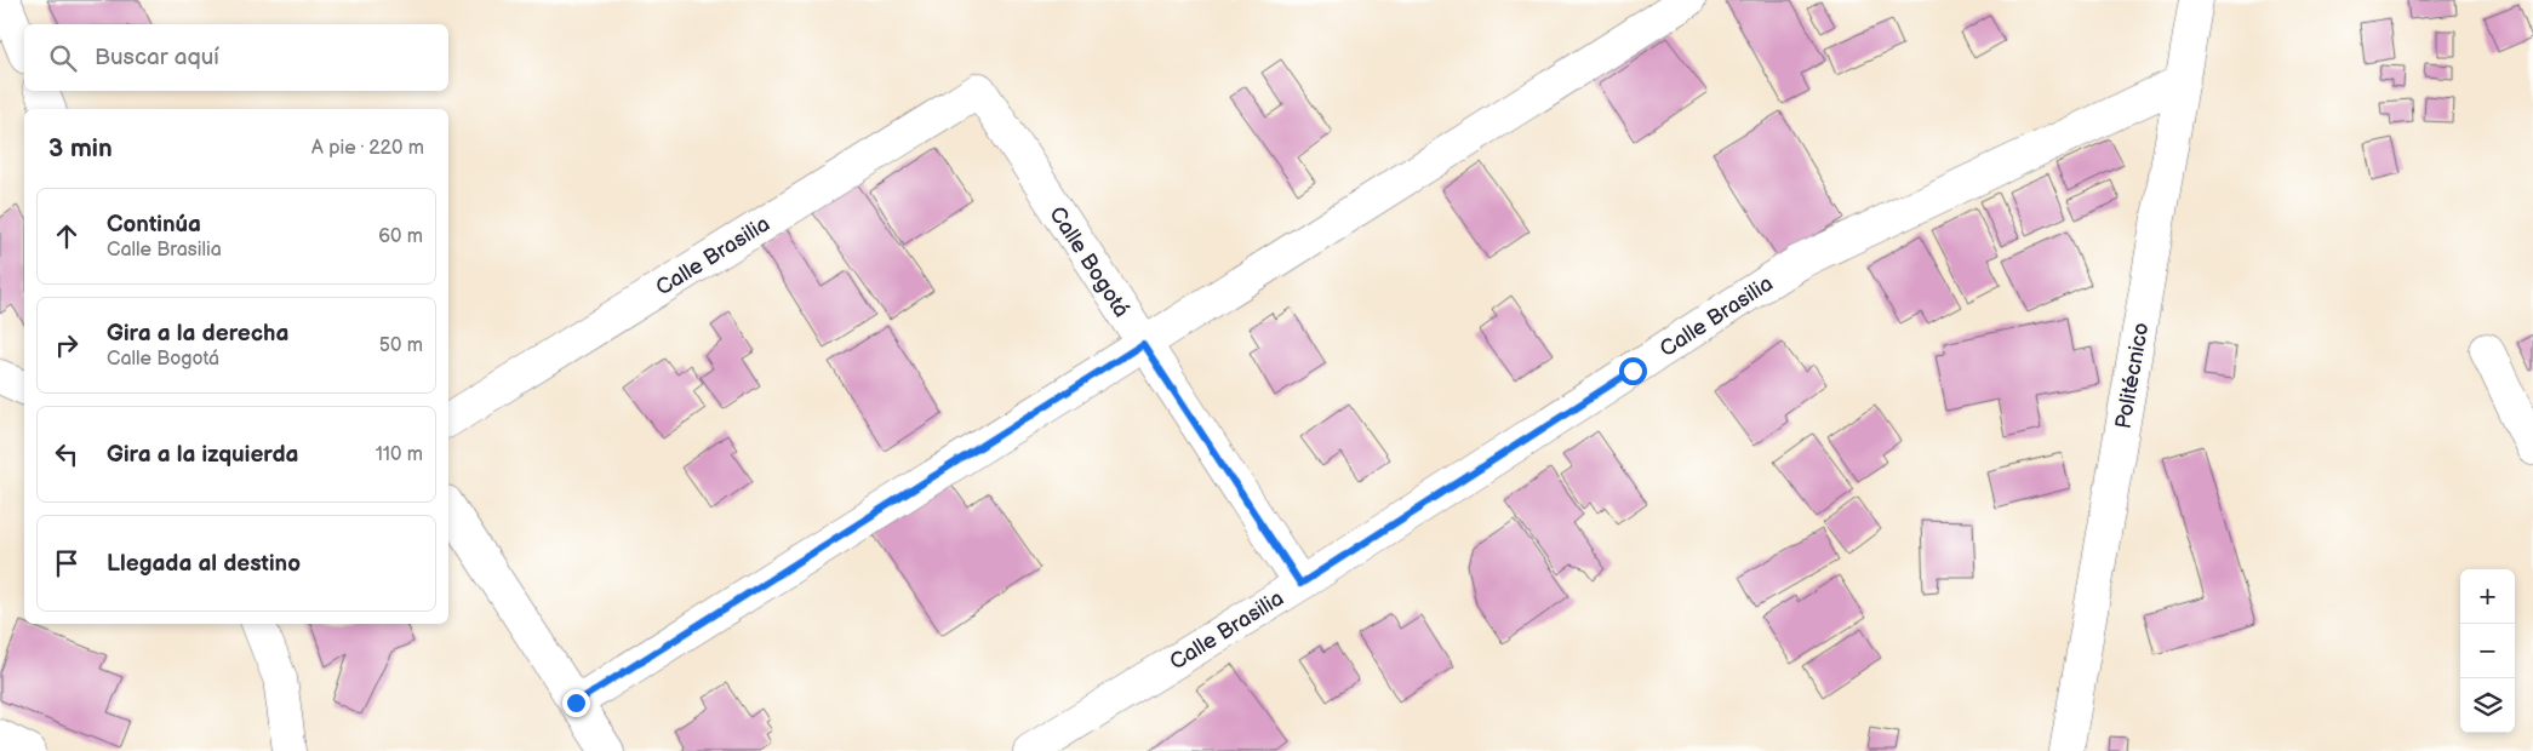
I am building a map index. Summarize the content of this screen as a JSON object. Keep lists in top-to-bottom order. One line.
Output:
{"streets":{"street":["Calle Brasilia","Calle Bogotá","Politécnico"]},"crossings":[["Calle Brasilia","Calle Bogotá"],["Calle Brasilia","Politécnico"]],"page":{"search":"Buscar aquí","heading":["3 min","A pie · 220 m"],"list":[["Continúa","Calle Brasilia","60 m"],["Gira a la derecha","Calle Bogotá","50 m"],["Gira a la izquierda","110 m"],"Llegada al destino"],"map_buttons":["+","−"]}}
